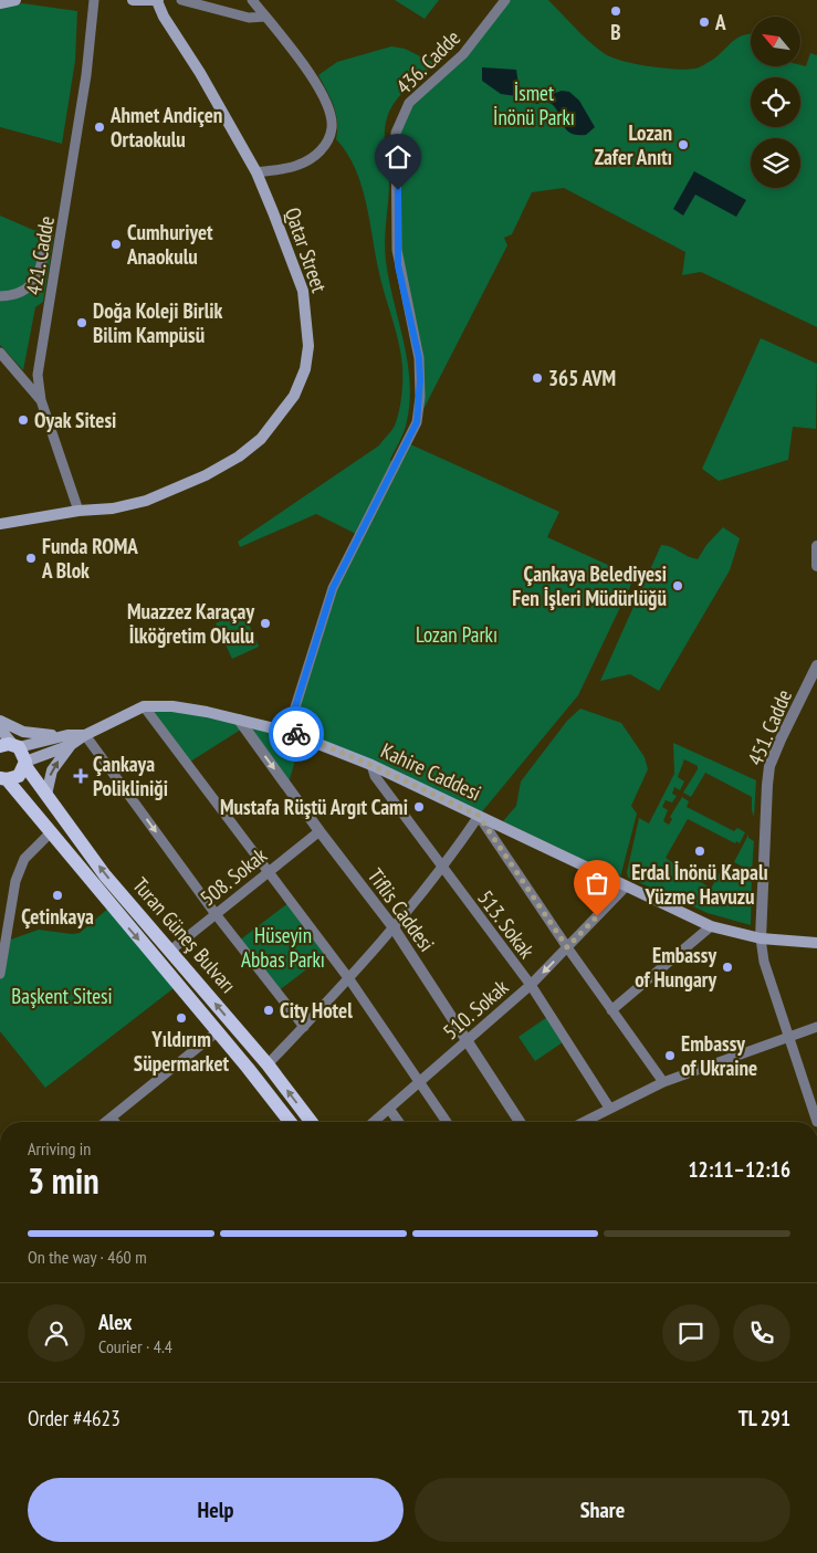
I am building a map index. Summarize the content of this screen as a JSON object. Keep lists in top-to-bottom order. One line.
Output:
{"streets":{"main road":["Qatar Street","Kahire Caddesi","Turan Güneş Bulvarı"],"street":["436. Cadde","421. Cadde","451. Cadde","508. Sokak","Tiflis Caddesi","513. Sokak","510. Sokak"]},"crossings":[["436. Cadde","Kahire Caddesi"],["Qatar Street","421. Cadde"],["451. Cadde","Kahire Caddesi"],["Kahire Caddesi","Tiflis Caddesi"],["Kahire Caddesi","513. Sokak"],["Kahire Caddesi","510. Sokak"],["508. Sokak","Tiflis Caddesi"],["508. Sokak","Turan Güneş Bulvarı"],["Tiflis Caddesi","510. Sokak"],["513. Sokak","510. Sokak"]],"parks":["İsmet İnönü Parkı","Lozan Parkı","Hüseyin Abbas Parkı","Başkent Sitesi"],"places":{"other":["B","A","Ahmet Andiçen Ortaokulu","Lozan Zafer Anıtı","Cumhuriyet Anaokulu","Doğa Koleji Birlik Bilim Kampüsü","365 AVM","Oyak Sitesi","Funda ROMA A Blok","Çankaya Belediyesi Fen İşleri Müdürlüğü","Muazzez Karaçay İlköğretim Okulu","Mustafa Rüştü Argıt Cami","Erdal İnönü Kapalı Yüzme Havuzu","Çetinkaya","Embassy of Hungary","City Hotel","Yıldırım Süpermarket","Embassy of Ukraine"],"health":["Çankaya Polikliniği"]},"north":"top left","page":{"heading":["3 min","Arriving in","12:11–12:16"],"panel":["Alex","Courier · 4.4","Order #4623","TL 291"],"bar":"On the way · 460 m","buttons":["Help","Share"]}}
